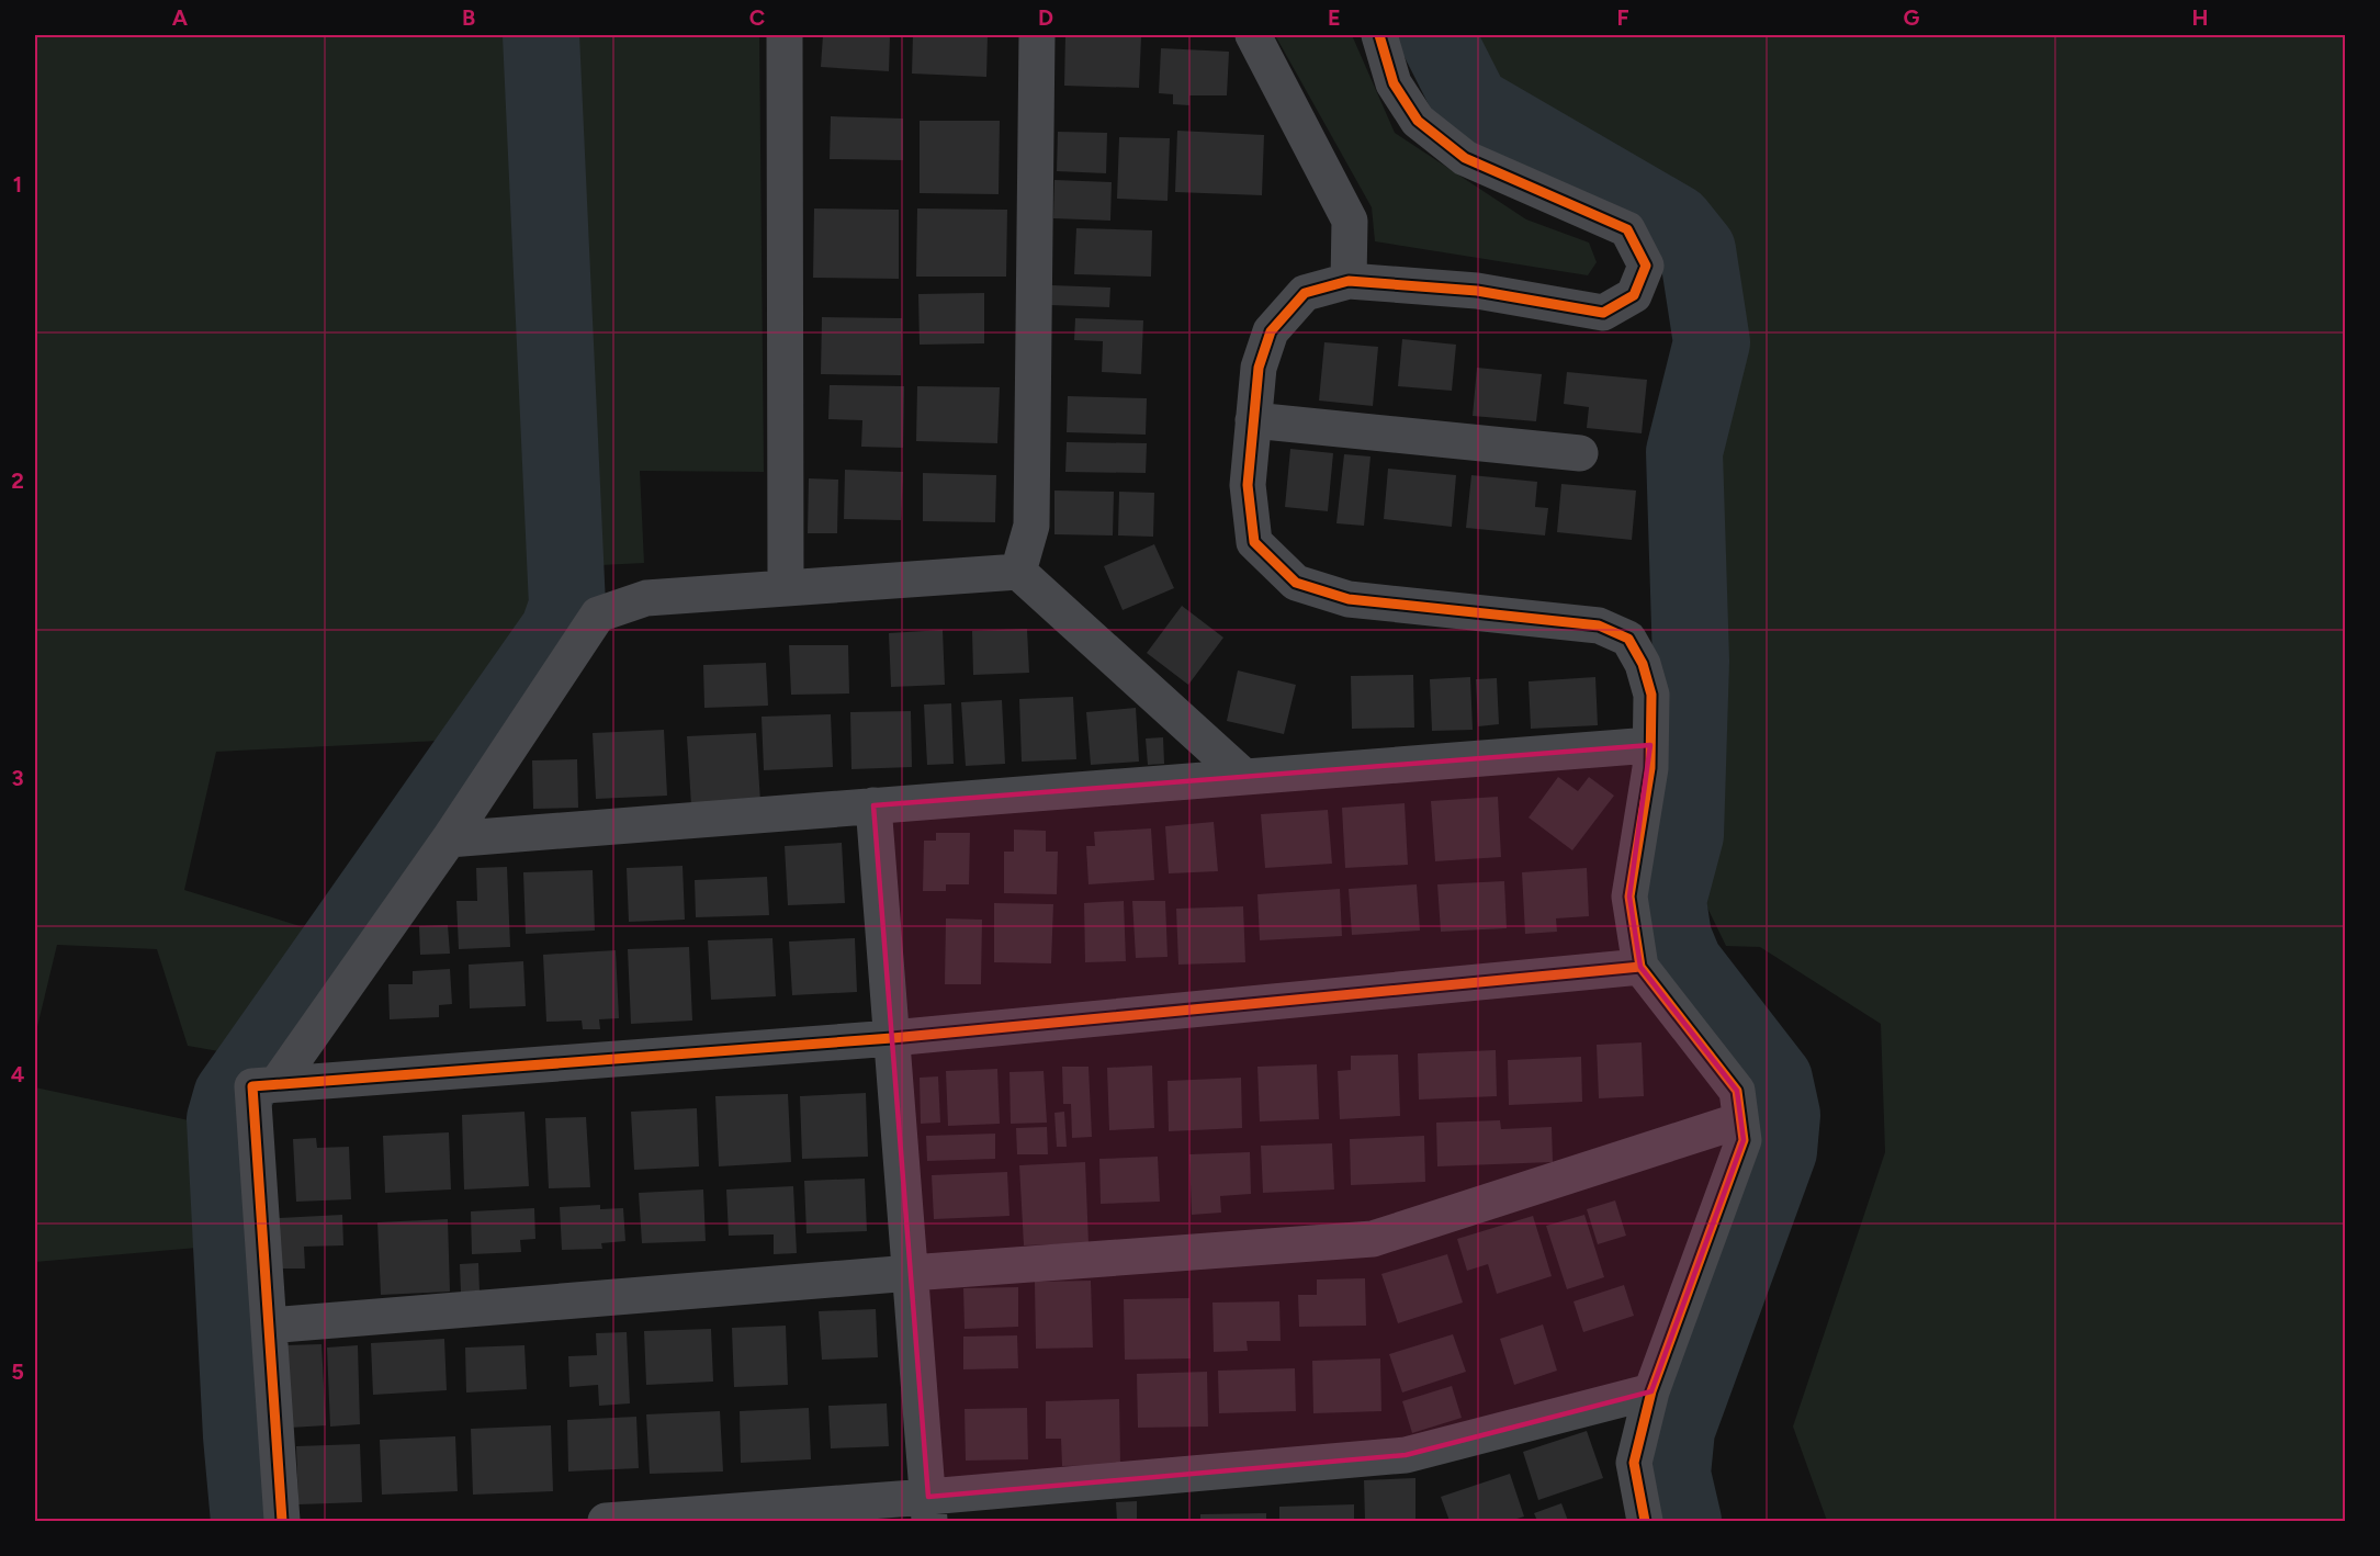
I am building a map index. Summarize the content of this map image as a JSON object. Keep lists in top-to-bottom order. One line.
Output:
{"grid":{"columns":["A","B","C","D","E","F","G","H"],"rows":["1","2","3","4","5"]}}
